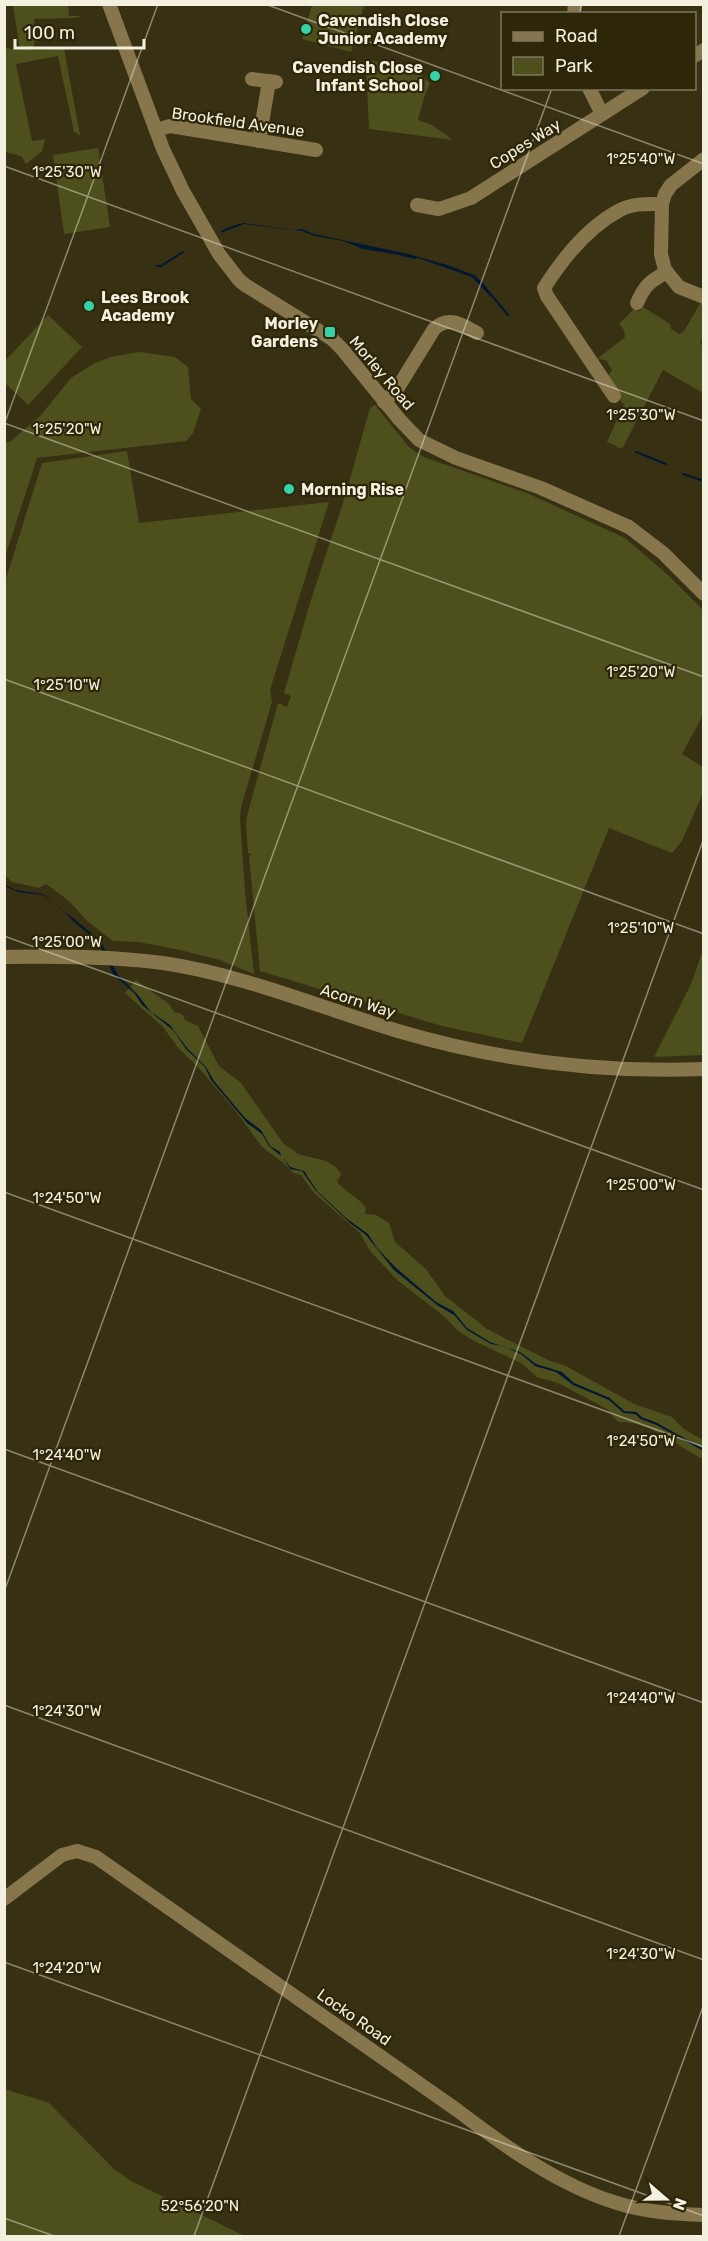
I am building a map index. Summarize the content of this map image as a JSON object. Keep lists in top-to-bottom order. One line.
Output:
{"streets":{"street":["Brookfield Avenue","Copes Way","Morley Road","Acorn Way","Locko Road"]},"crossings":[["Brookfield Avenue","Morley Road"]],"places":{"other":["Cavendish Close Junior Academy","Cavendish Close Infant School","Lees Brook Academy","Morning Rise"],"transit":["Morley Gardens"]},"legend":["Road","Park"],"scale_bar":"100 m","north":"right","coordinates":["1°25'40\"W","1°25'30\"W","1°25'20\"W","1°25'10\"W","1°25'00\"W","1°24'50\"W","1°24'40\"W","1°24'30\"W","1°24'20\"W","52°56'20\"N"]}
